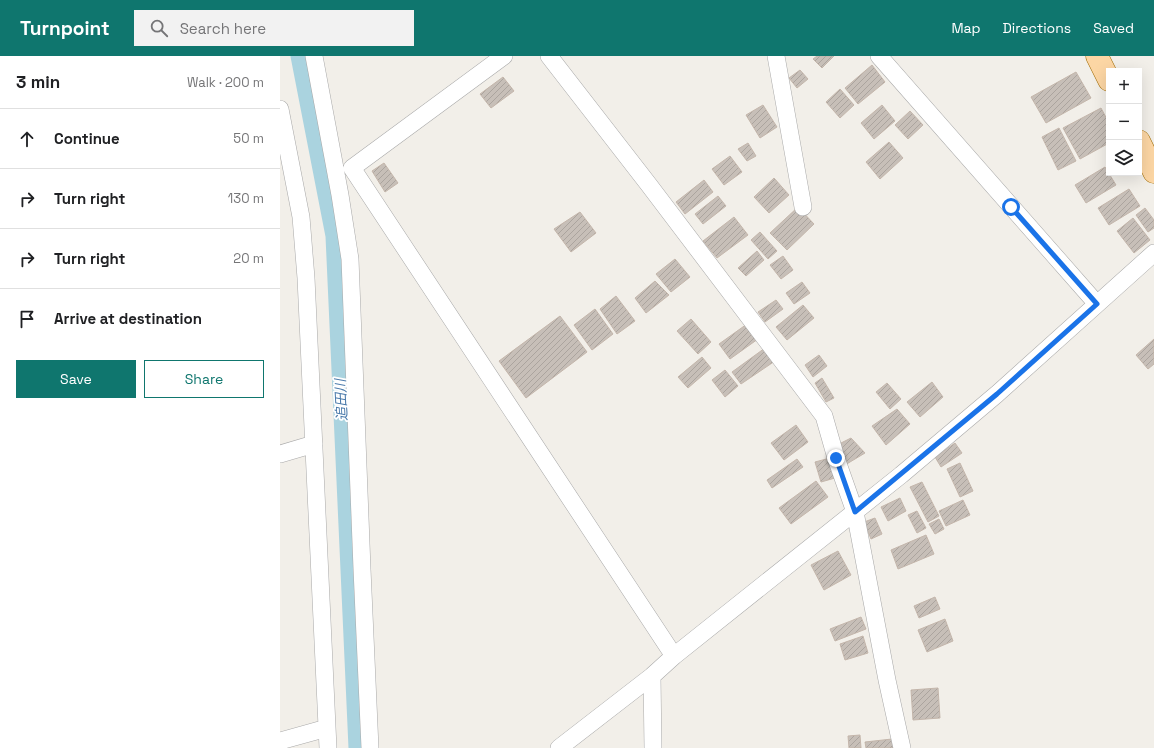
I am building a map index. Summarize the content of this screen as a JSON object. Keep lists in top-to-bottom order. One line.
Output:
{"water":["追田川"],"page":{"header":"Turnpoint","search":"Search here","nav":["Map","Directions","Saved"],"heading":["3 min","Walk · 200 m"],"map_buttons":["+","−"],"list":[["Continue","50 m"],["Turn right","130 m"],["Turn right","20 m"],"Arrive at destination"],"buttons":["Save","Share"]}}
